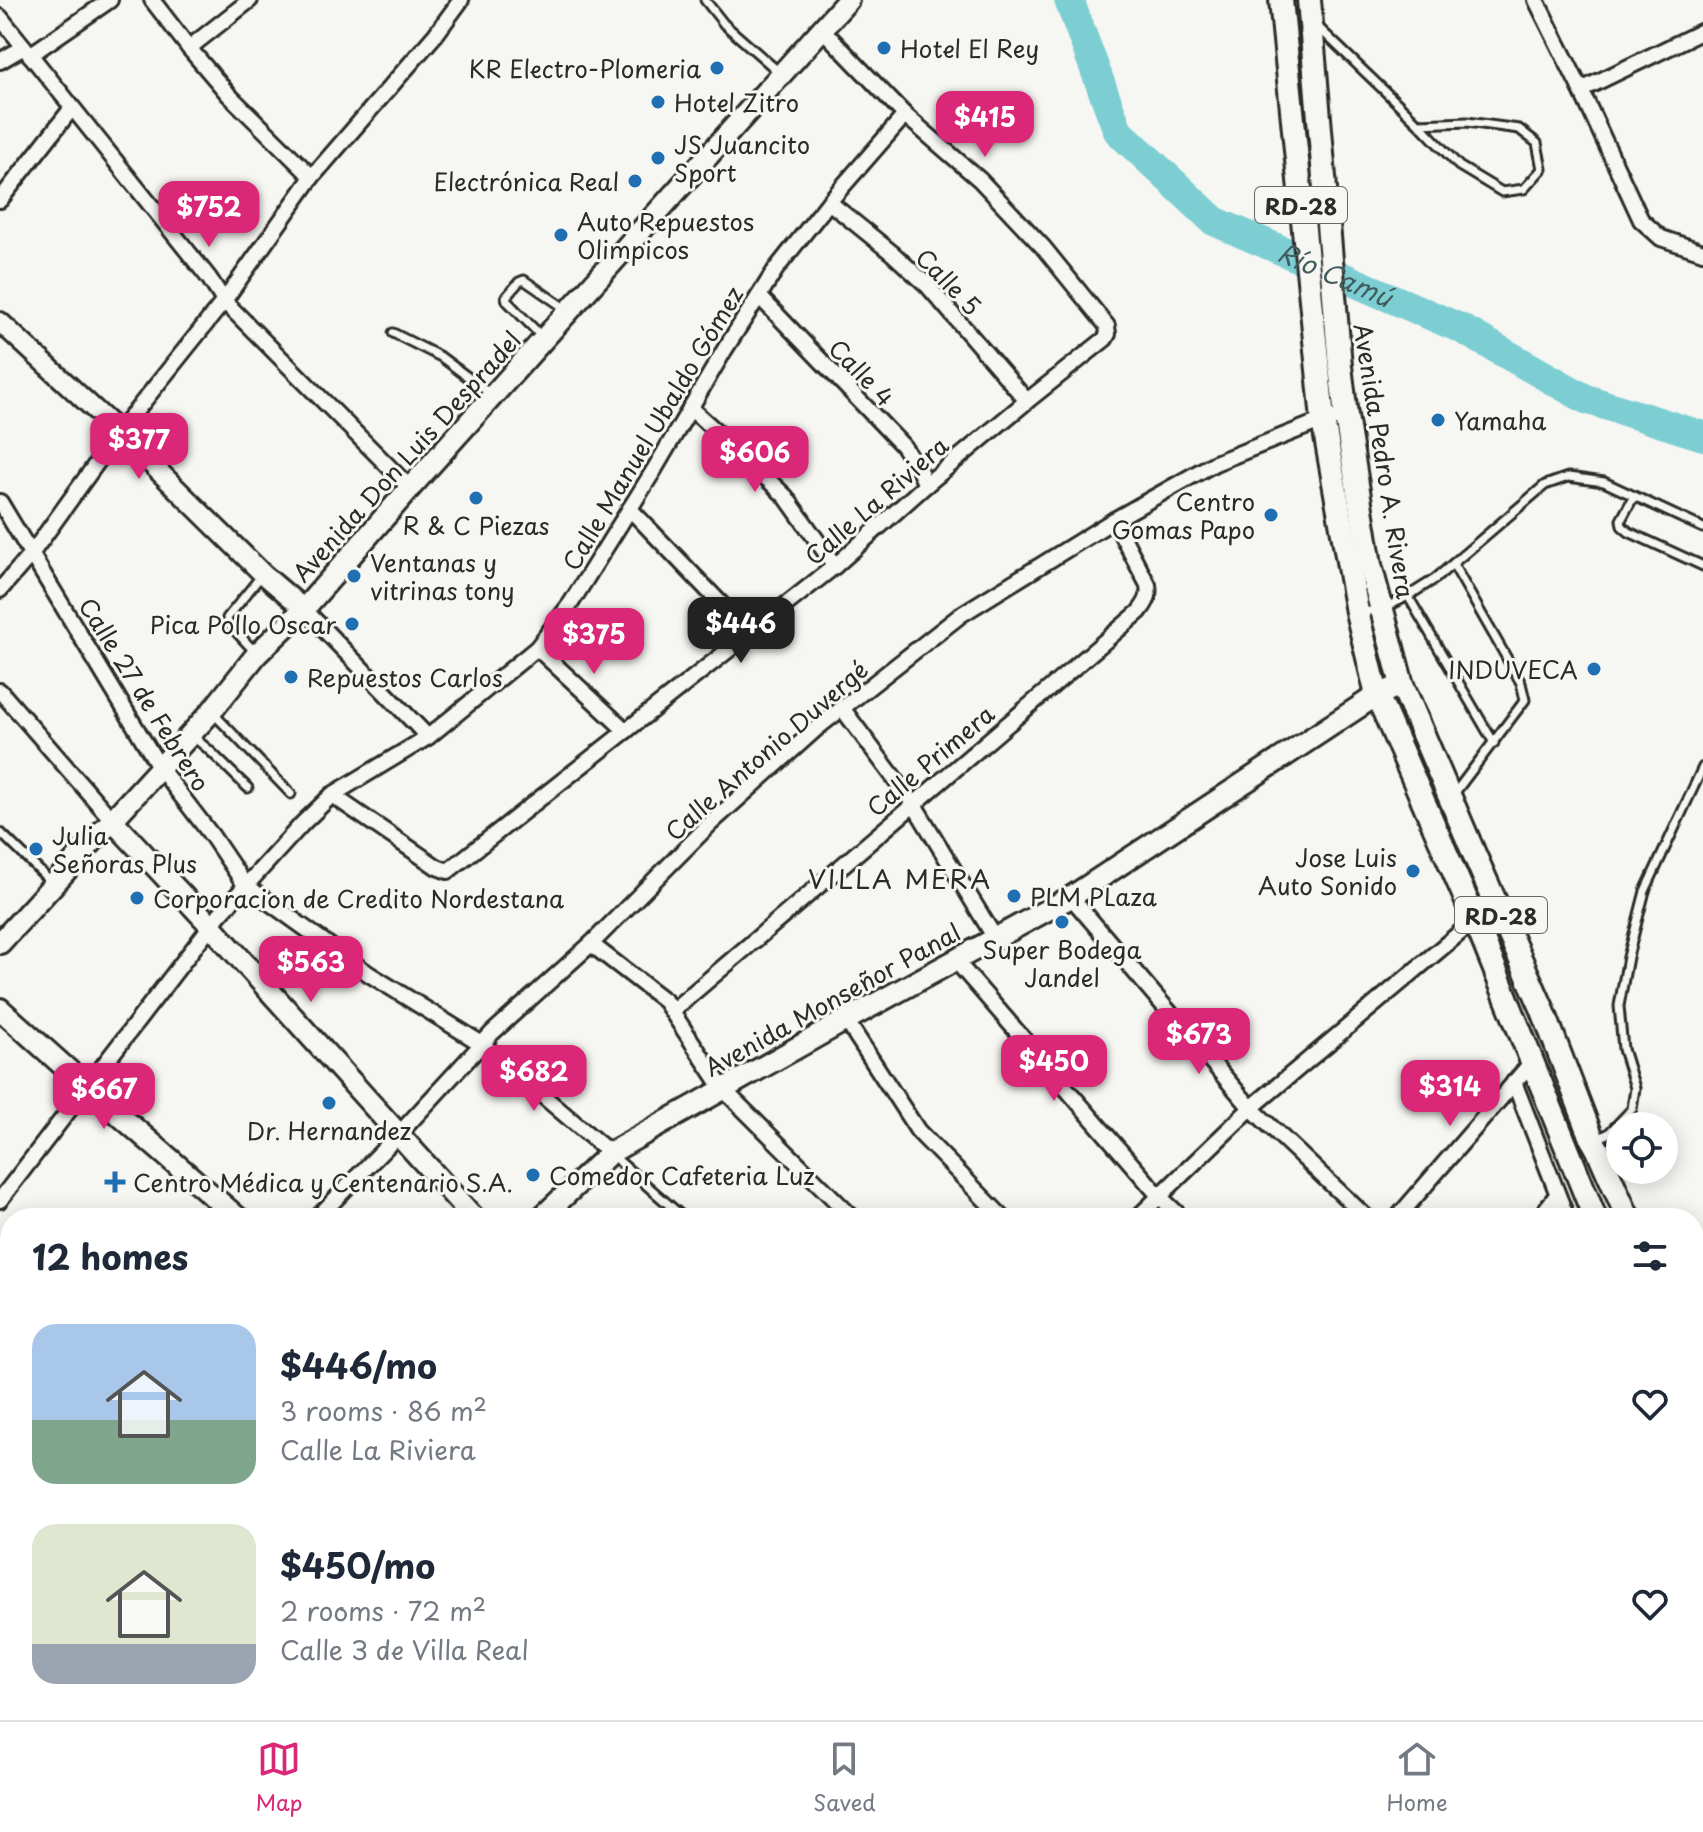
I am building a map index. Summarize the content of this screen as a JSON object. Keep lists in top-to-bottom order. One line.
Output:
{"streets":{"main road":["RD-28","Avenida Don Luis Despradel","Avenida Pedro A. Rivera","Avenida Monseñor Panal"],"street":["Calle 5","Calle 4","Calle Manuel Ubaldo Gómez","Calle La Riviera","Calle 27 de Febrero","Calle Antonio Duvergé","Calle Primera"]},"crossings":[["Calle 5","Calle Manuel Ubaldo Gómez"],["Calle 5","Calle La Riviera"],["Calle 4","Calle Manuel Ubaldo Gómez"],["Calle 4","Calle La Riviera"],["Calle Manuel Ubaldo Gómez","Calle La Riviera"],["Calle Manuel Ubaldo Gómez","Calle 27 de Febrero"],["Avenida Don Luis Despradel","Calle La Riviera"],["Avenida Don Luis Despradel","Calle 27 de Febrero"],["Avenida Pedro A. Rivera","Calle Antonio Duvergé"],["Avenida Pedro A. Rivera","Avenida Monseñor Panal"],["Calle 27 de Febrero","Calle Antonio Duvergé"],["Calle 27 de Febrero","Avenida Monseñor Panal"],["Calle Antonio Duvergé","Calle Primera"]],"districts":["VILLA MERA"],"water":["Río Camú"],"places":{"other":["Hotel El Rey","KR Electro-Plomeria","Hotel Zitro","JS Juancito Sport","Electrónica Real","Auto Repuestos Olimpicos","Yamaha","R & C Piezas","Centro Gomas Papo","Ventanas y vitrinas tony","Pica Pollo Oscar","INDUVECA","Repuestos Carlos","Julia Señoras Plus","Jose Luis Auto Sonido","PLM PLaza","Corporacion de Credito Nordestana","Super Bodega Jandel","Dr. Hernandez","Comedor Cafeteria Luz"],"health":["Centro Médica y Centenario S.A."]},"page":{"price":["$415","$752","$377","$606","$446","$375","$563","$673","$450","$682","$314","$667"],"heading":"12 homes","list":[{"name":"$446/mo","note":"3 rooms · 86 m² · Calle La Riviera"},{"name":"$450/mo","note":"2 rooms · 72 m² · Calle 3 de Villa Real"}],"tabs":["Map","Saved","Home"]}}
